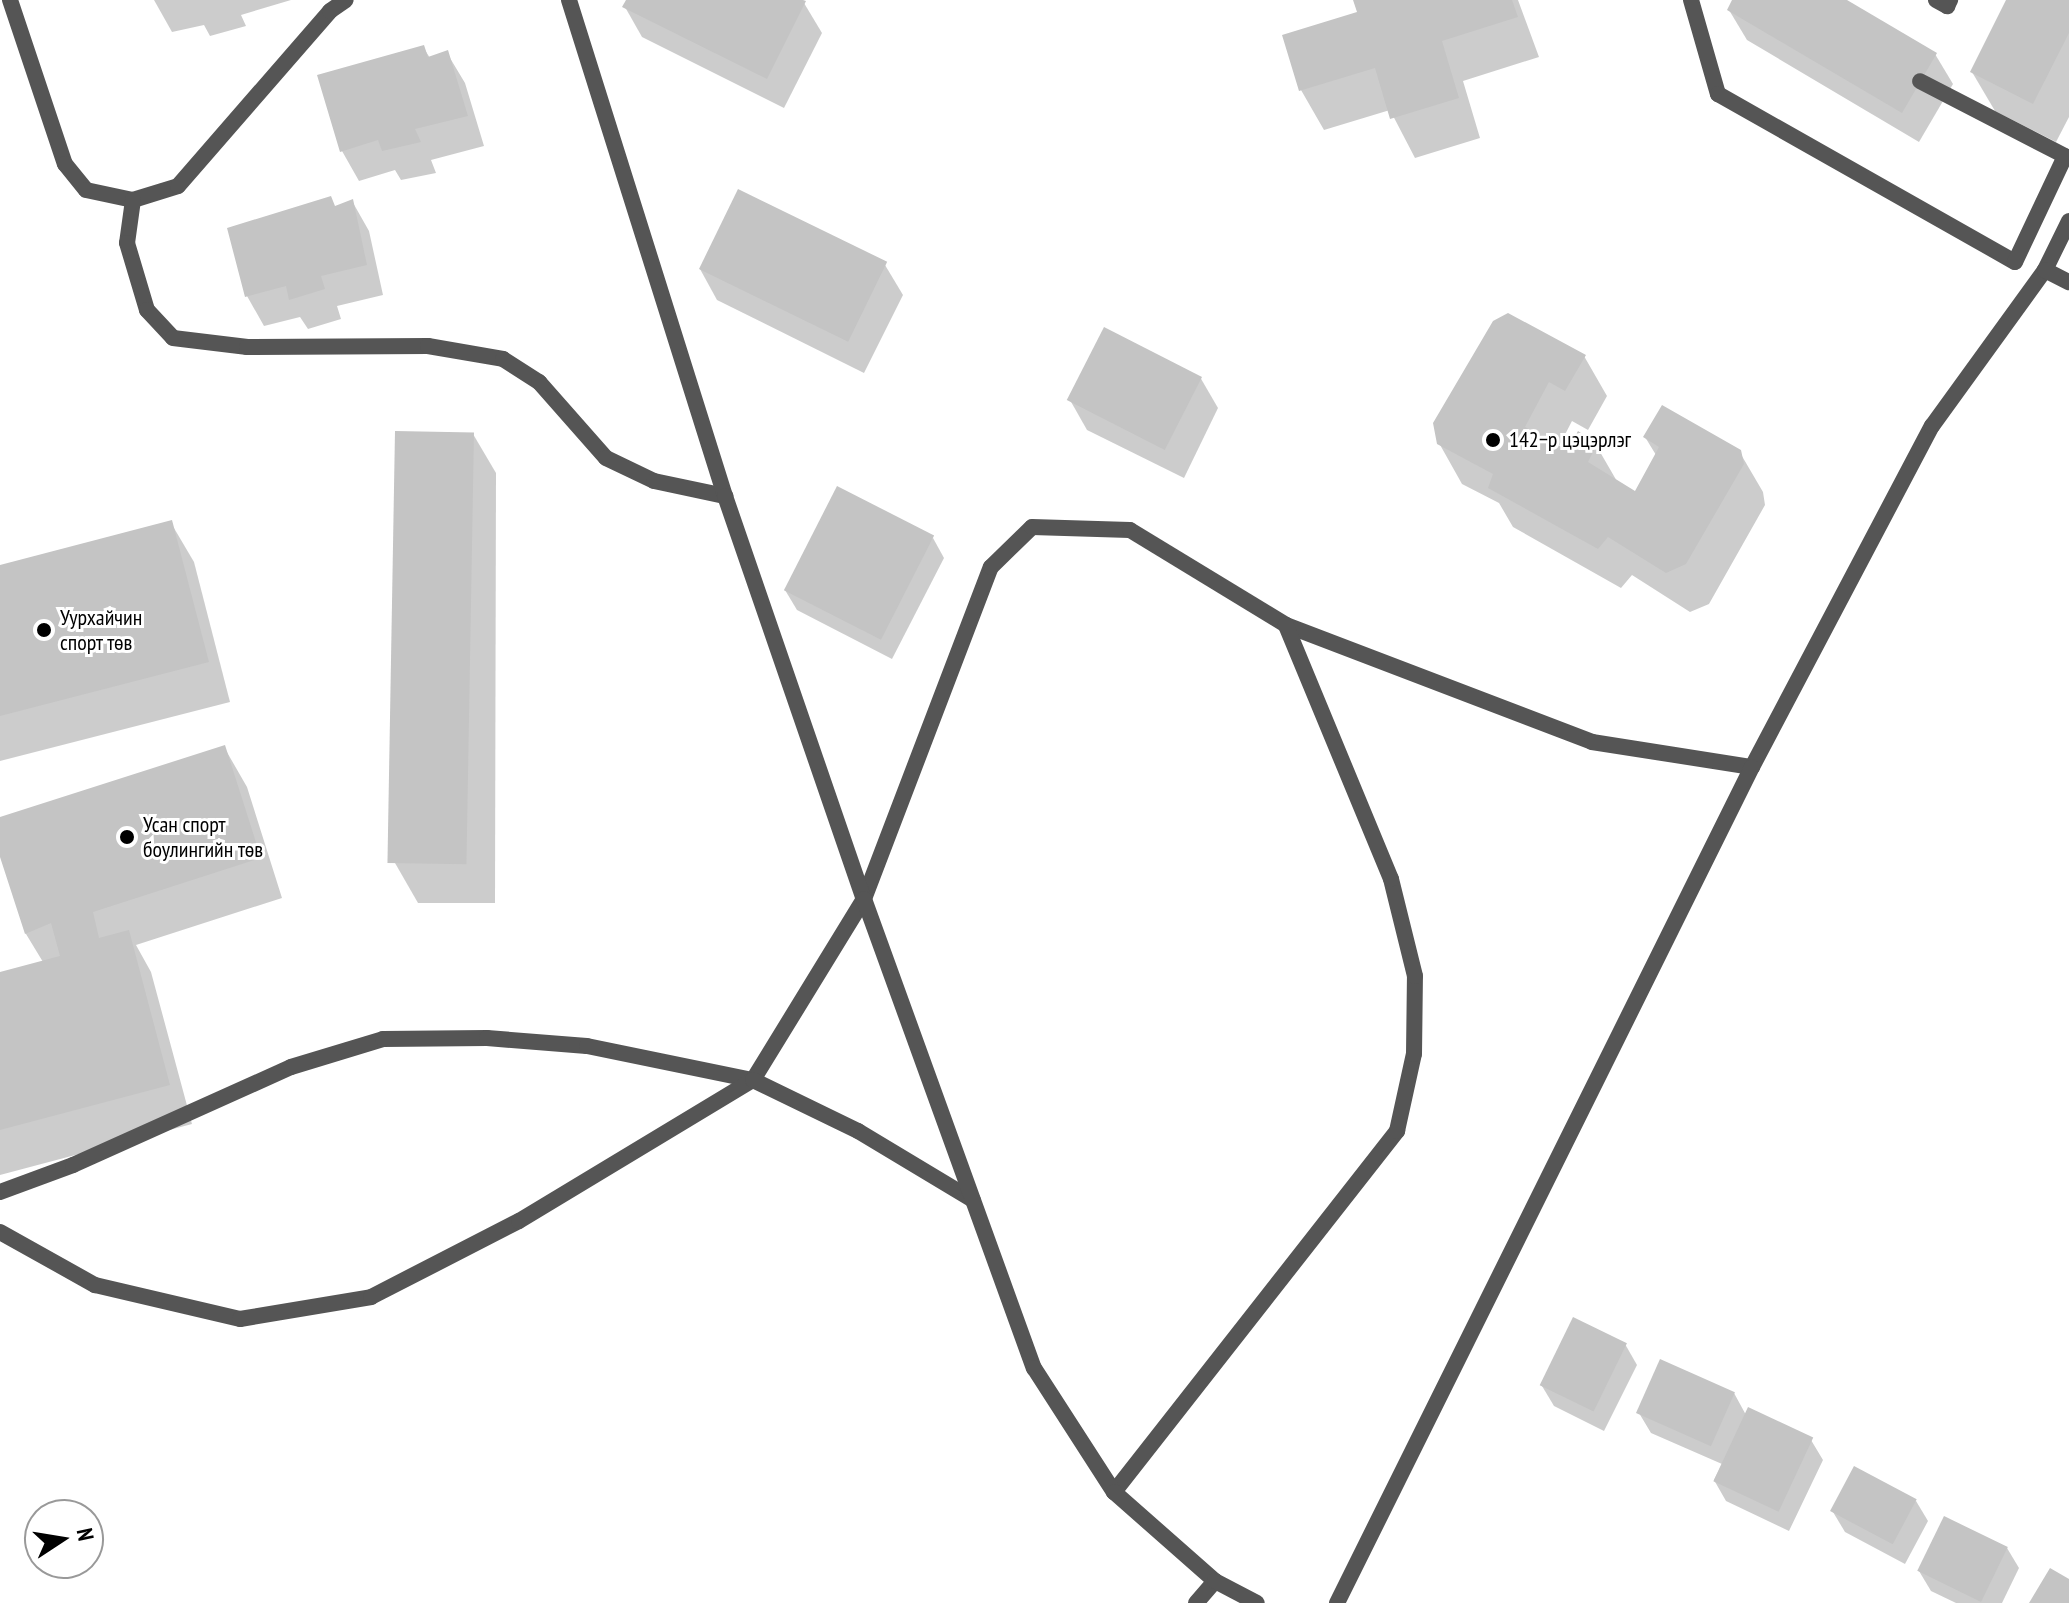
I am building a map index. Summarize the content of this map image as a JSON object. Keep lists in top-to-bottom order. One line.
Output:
{"places":["142−р цэцэрлэг","Уурхайчин спорт төв","Усан спорт боулингийн төв"],"north":"right"}
